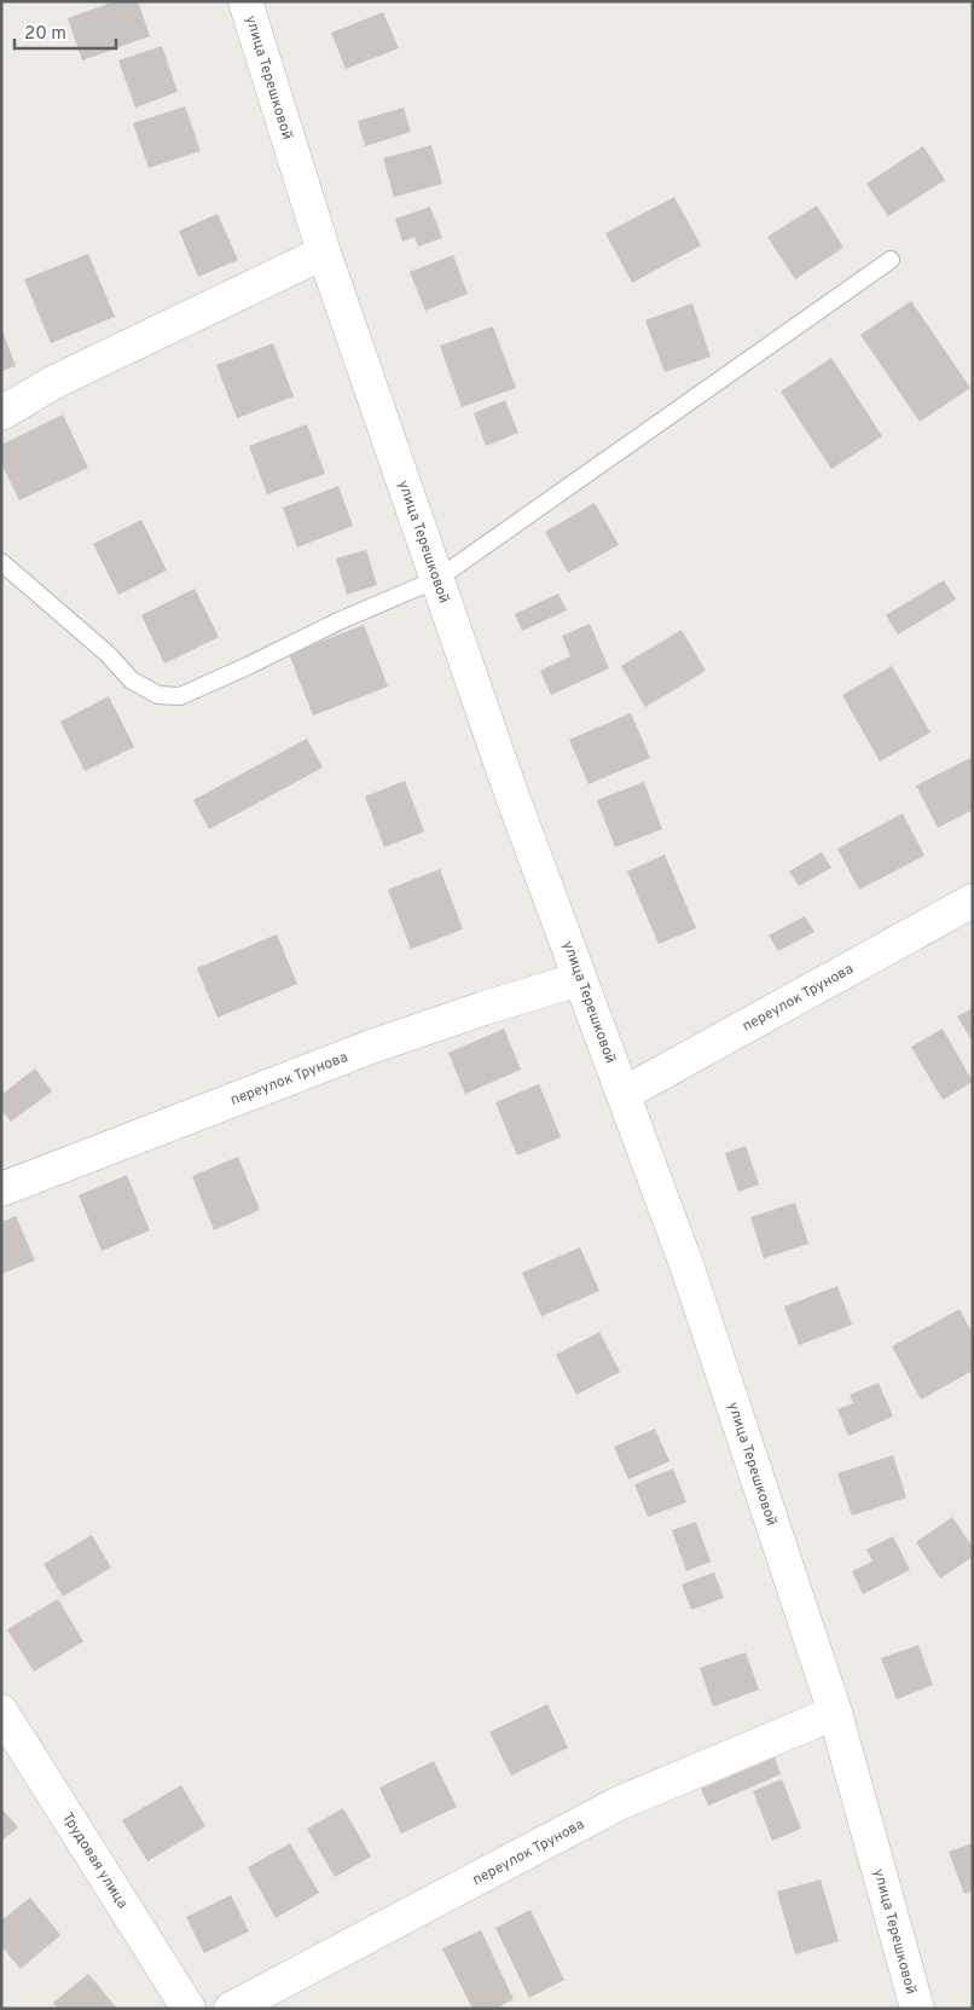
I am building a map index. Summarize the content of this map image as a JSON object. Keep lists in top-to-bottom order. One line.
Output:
{"streets":{"street":["улица Терешковой","переулок Трунова","Трудовая улица"]},"crossings":[["улица Терешковой","переулок Трунова"]],"scale_bar":"20 m"}
